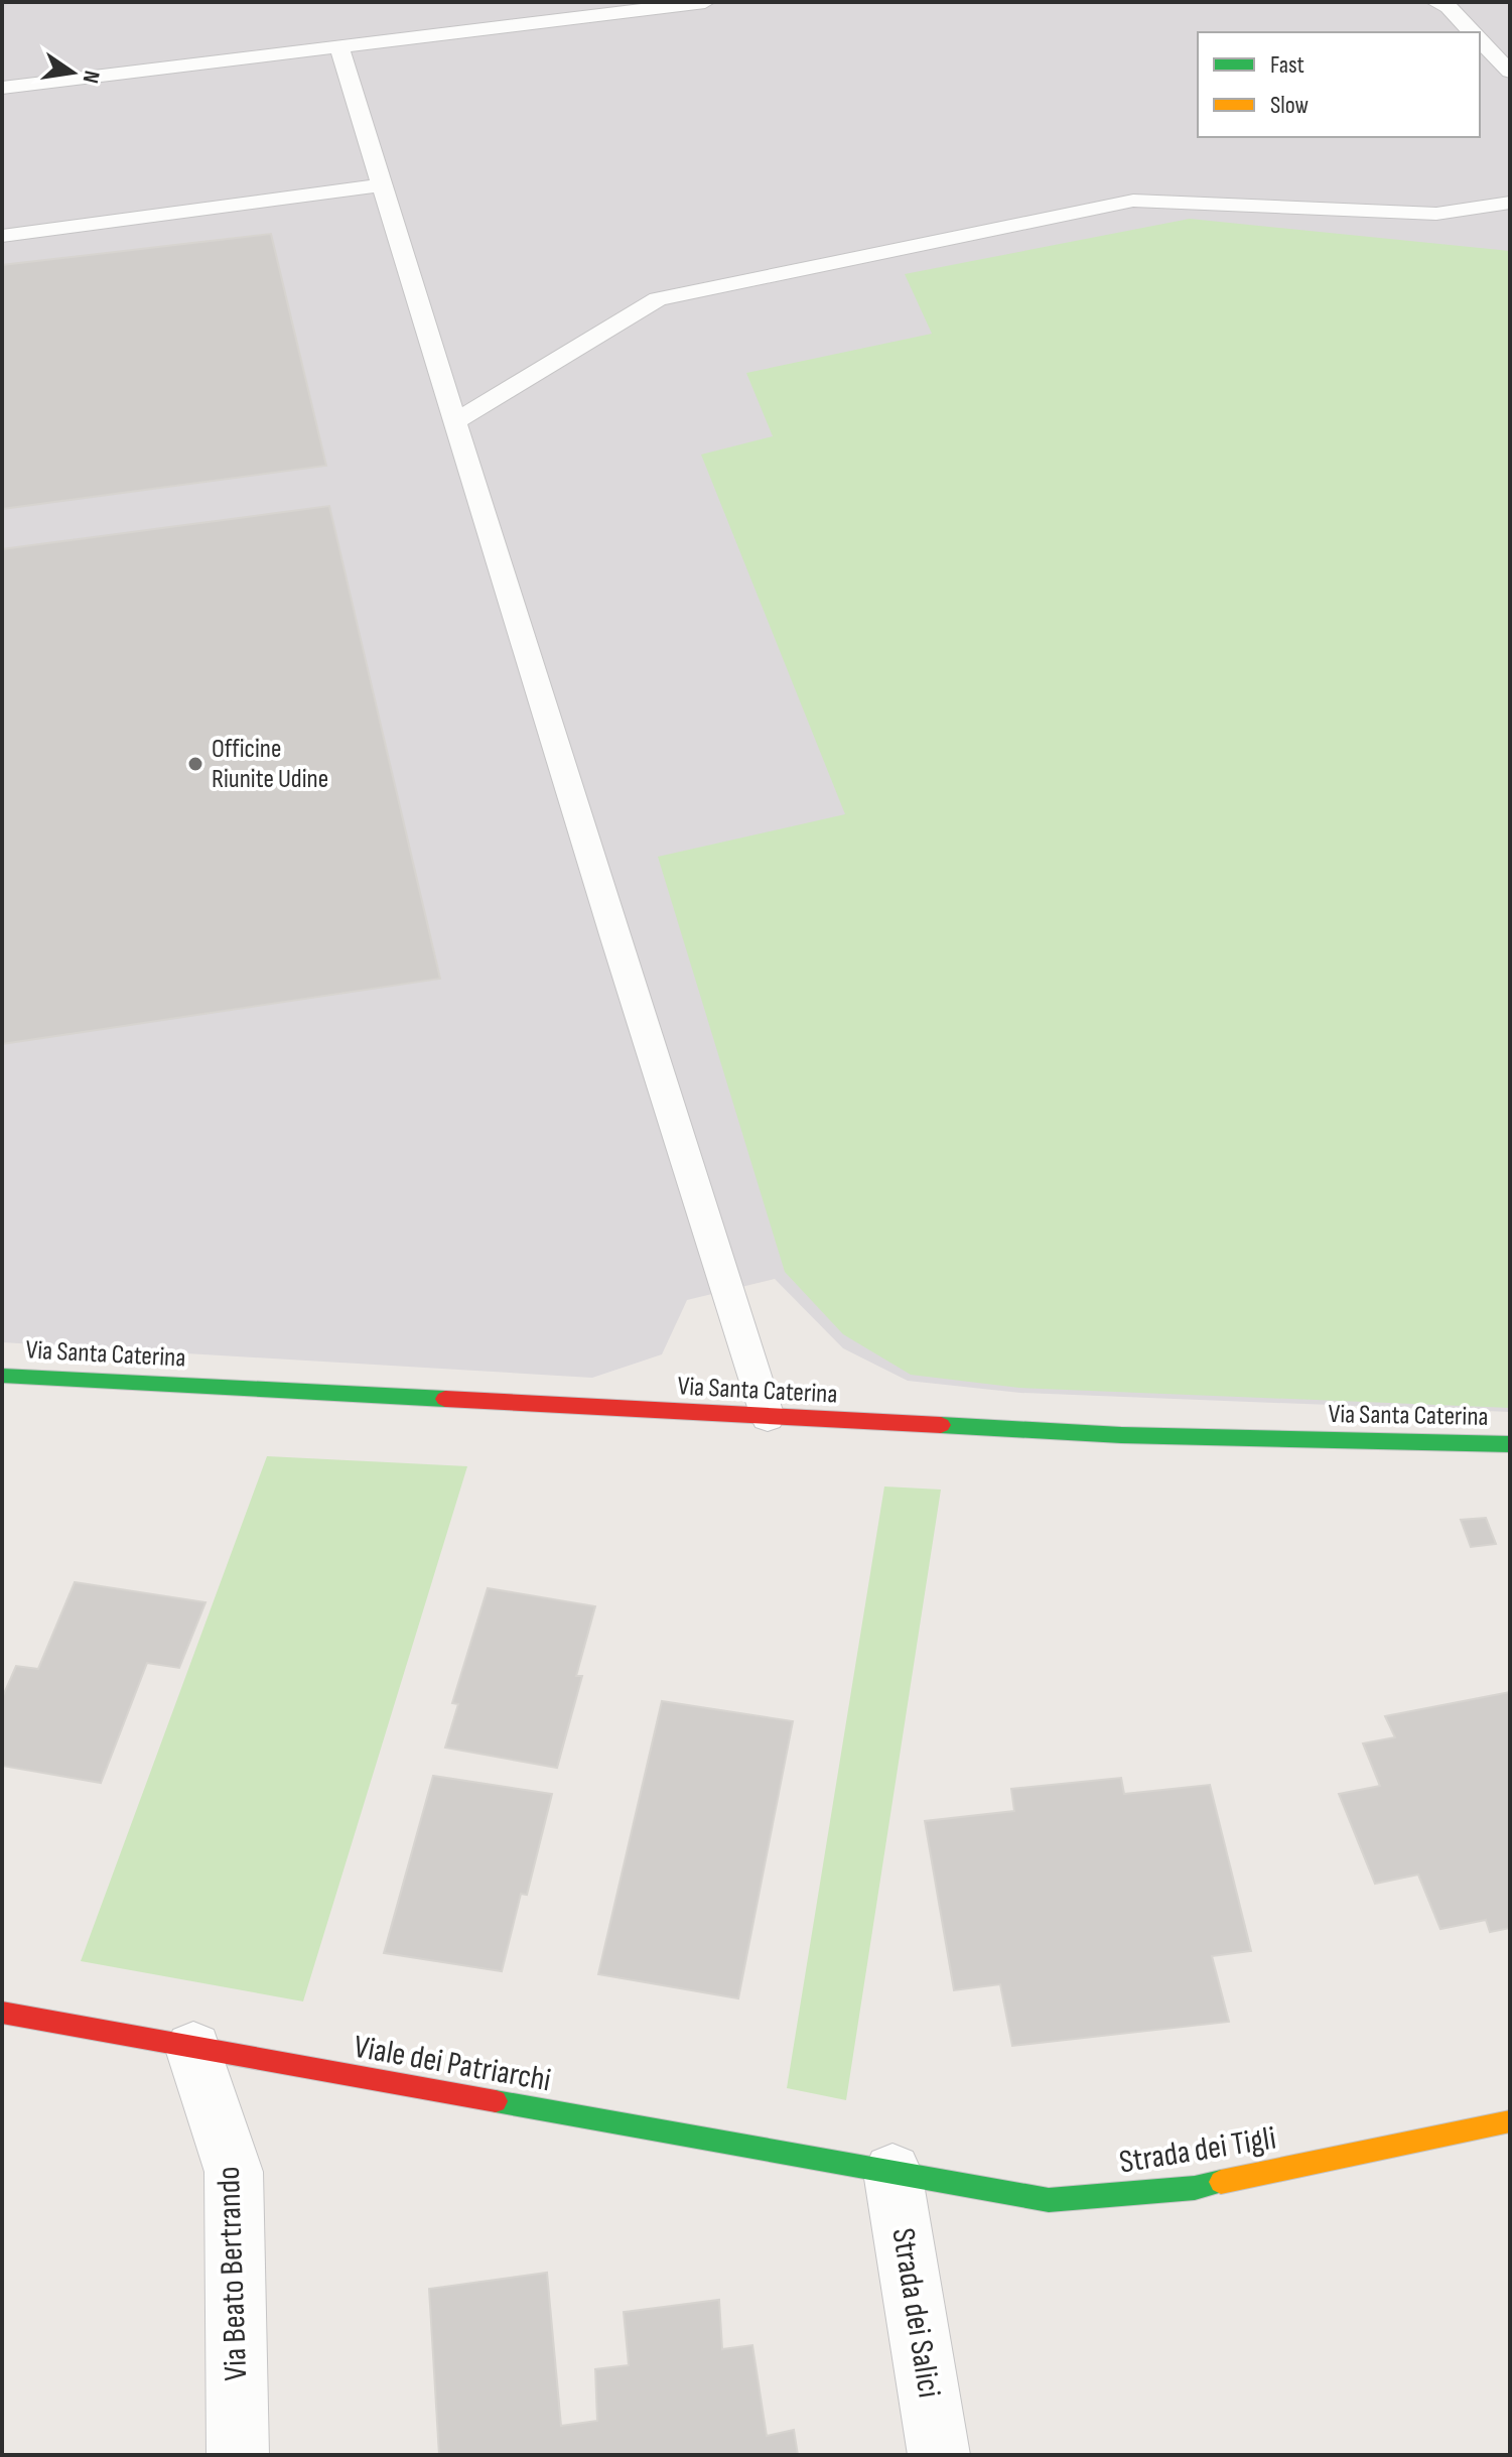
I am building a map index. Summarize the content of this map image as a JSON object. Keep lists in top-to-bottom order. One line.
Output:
{"streets":{"street":["Via Santa Caterina","Viale dei Patriarchi","Strada dei Tigli","Via Beato Bertrando","Strada dei Salici"]},"crossings":[["Viale dei Patriarchi","Strada dei Tigli"],["Viale dei Patriarchi","Via Beato Bertrando"],["Viale dei Patriarchi","Strada dei Salici"],["Strada dei Tigli","Strada dei Salici"]],"places":["Officine Riunite Udine"],"legend":["Fast","Slow"],"north":"right"}
